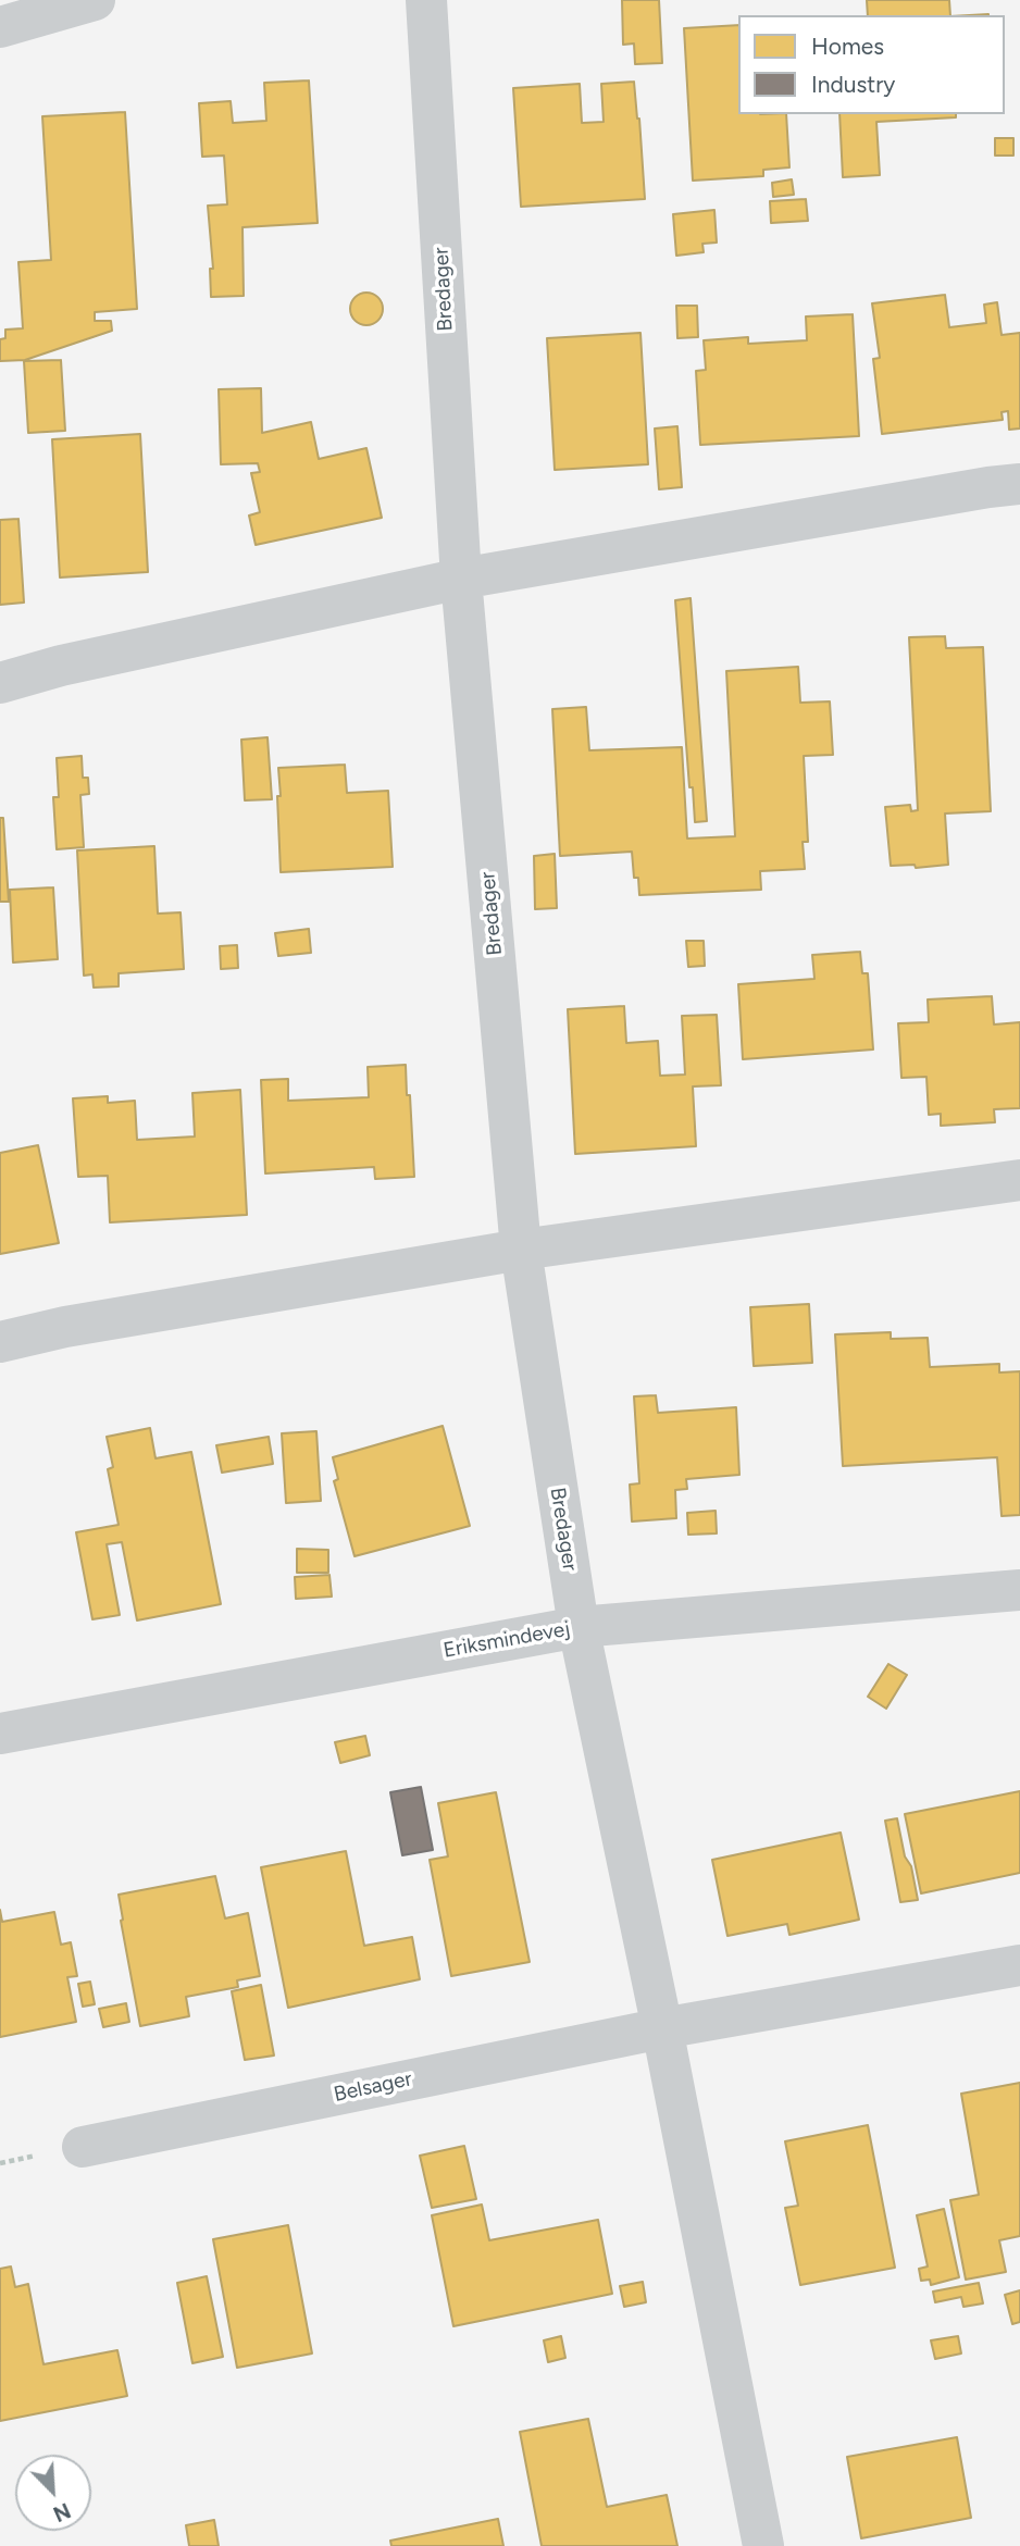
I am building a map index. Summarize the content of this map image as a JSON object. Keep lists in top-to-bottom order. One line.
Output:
{"streets":{"street":["Bredager","Eriksmindevej","Belsager"]},"crossings":[["Bredager","Eriksmindevej"]],"legend":["Homes","Industry"],"north":"bottom right"}
